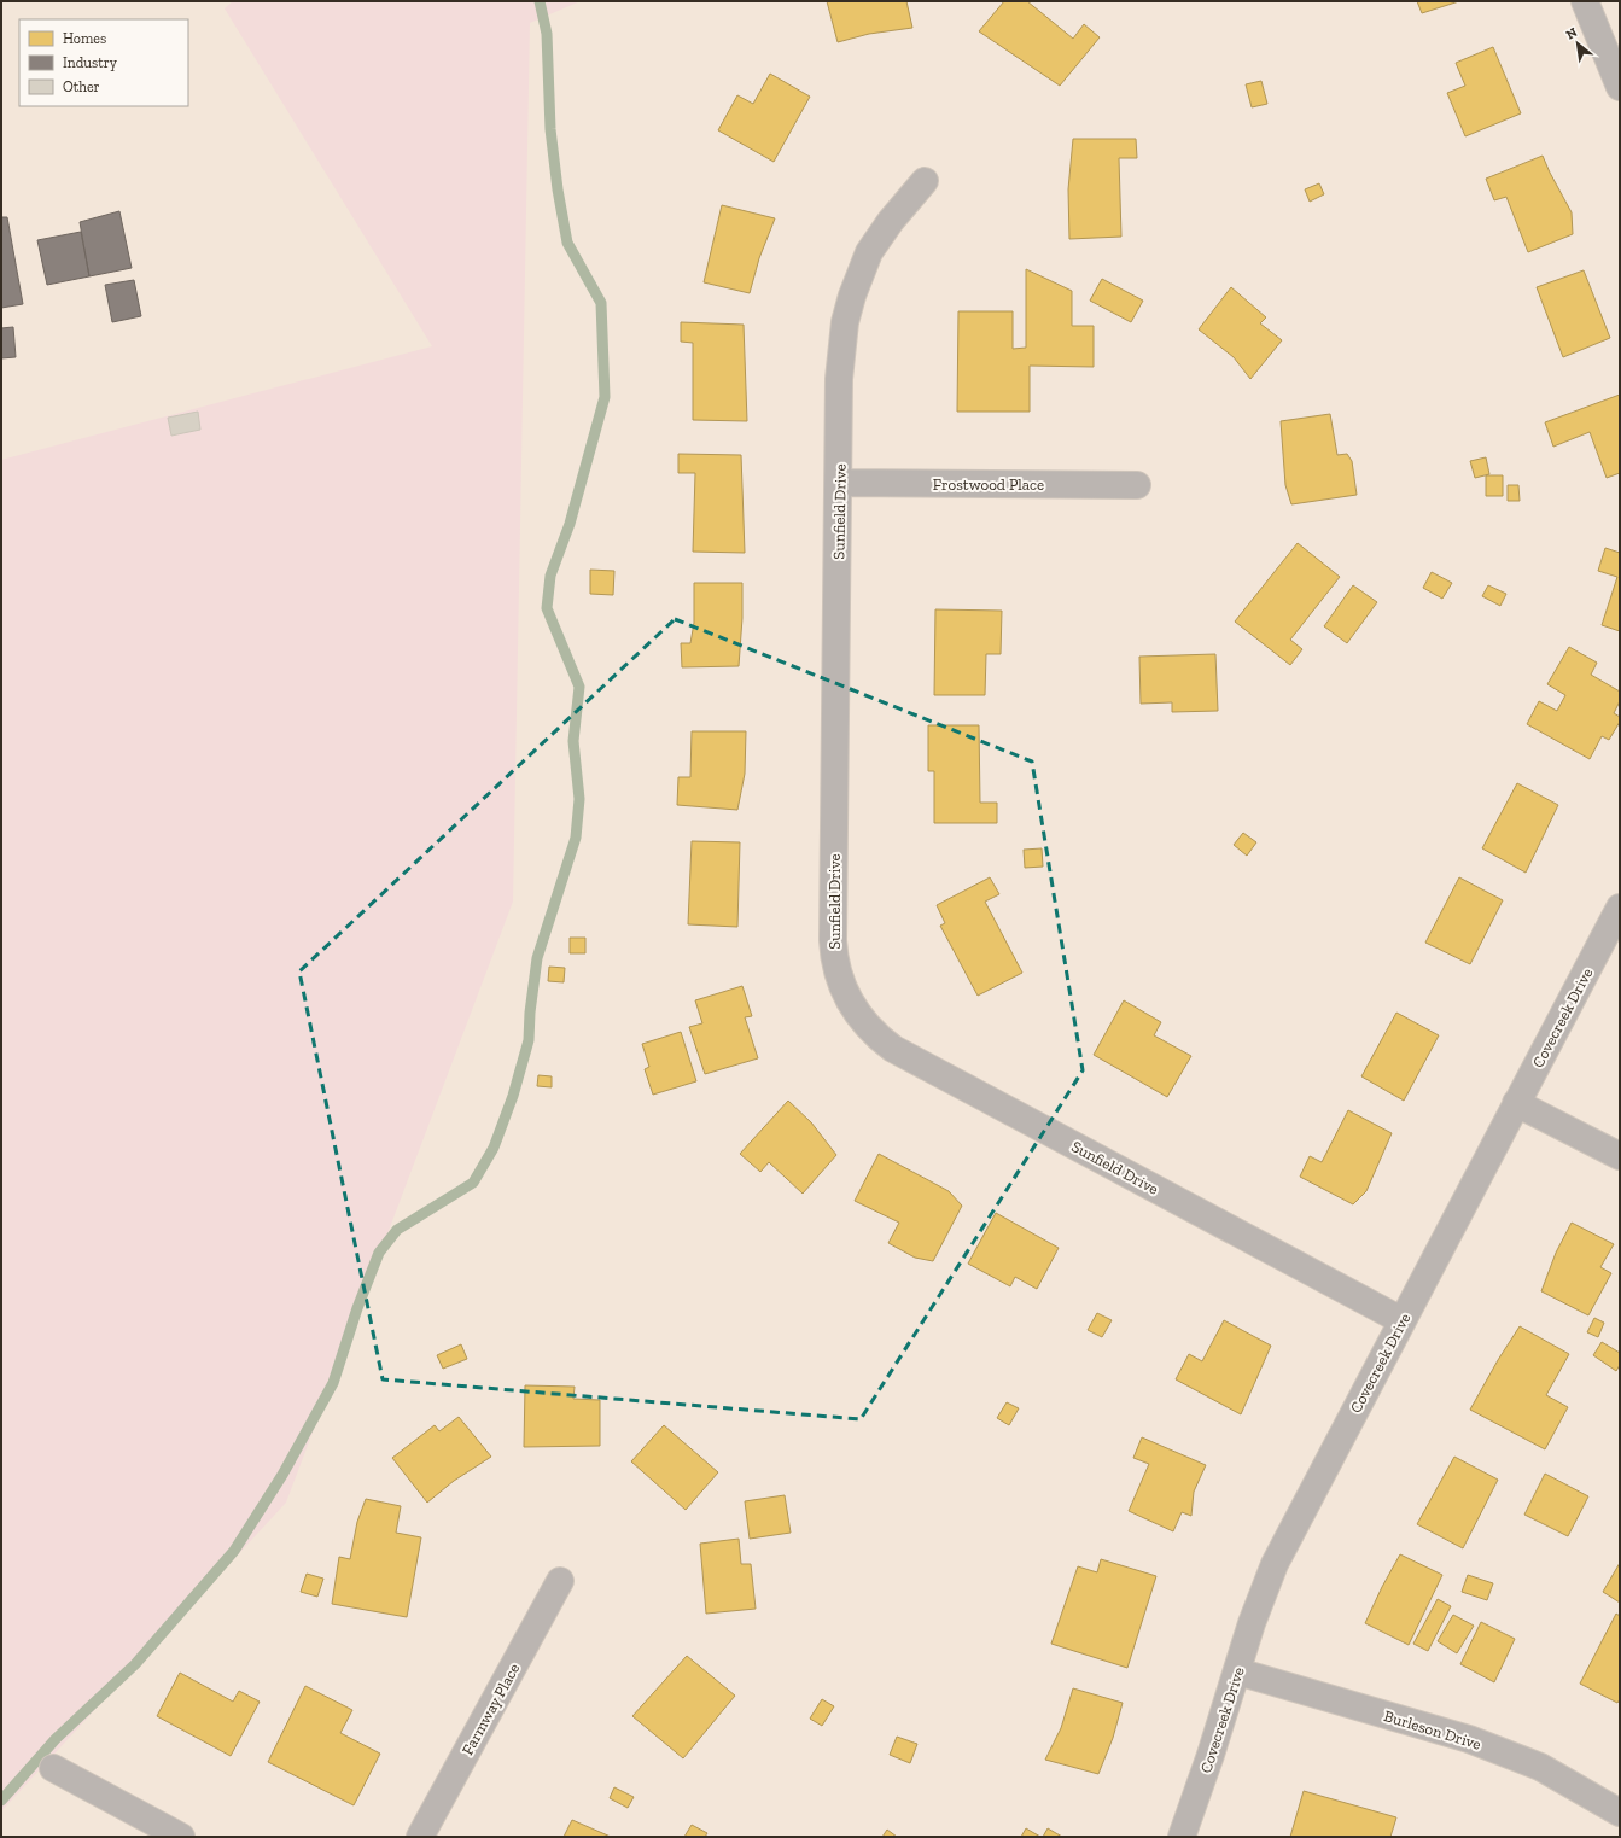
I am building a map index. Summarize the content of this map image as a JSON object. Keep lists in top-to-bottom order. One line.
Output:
{"streets":{"street":["Frostwood Place","Sunfield Drive","Covecreek Drive","Farmway Place","Burleson Drive"]},"crossings":[["Frostwood Place","Sunfield Drive"],["Sunfield Drive","Covecreek Drive"],["Covecreek Drive","Burleson Drive"]],"legend":["Homes","Industry","Other"],"north":"top left"}
